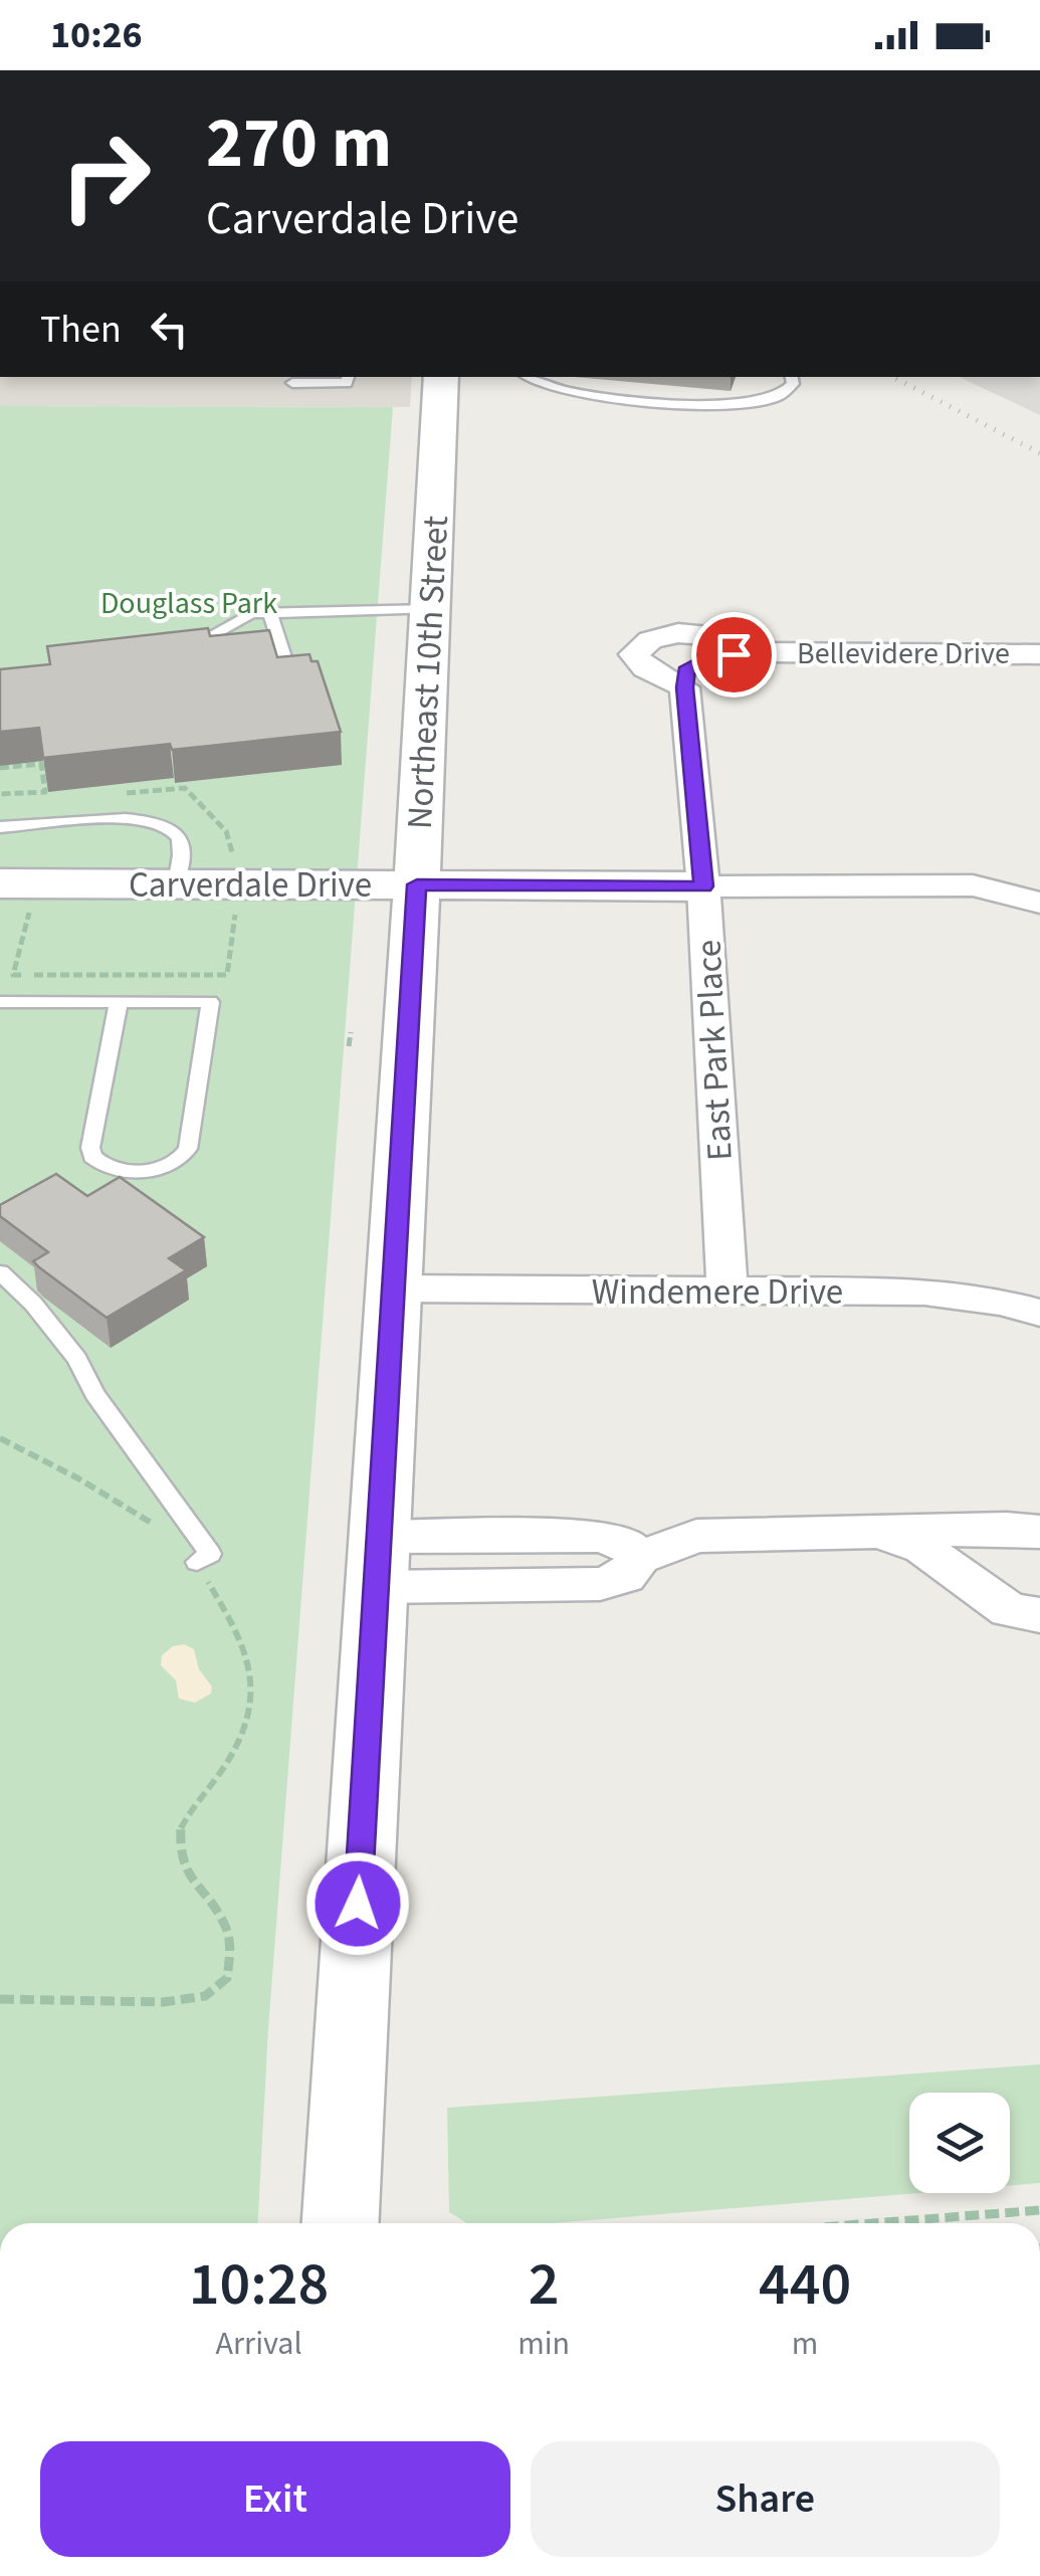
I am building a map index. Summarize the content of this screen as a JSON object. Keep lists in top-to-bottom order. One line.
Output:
{"streets":{"main road":["Northeast 10th Street","Carverdale Drive"],"street":["Bellevidere Drive","East Park Place","Windemere Drive"]},"crossings":[["Bellevidere Drive","East Park Place"],["Northeast 10th Street","Carverdale Drive"],["Northeast 10th Street","Windemere Drive"],["Carverdale Drive","East Park Place"],["East Park Place","Windemere Drive"]],"parks":["Douglass Park"],"page":{"status":"10:26","turn":["270 m","Carverdale Drive"],"then":"Then","eta":["10:28","Arrival","2","min","440","m"],"buttons":["Exit","Share"]}}
